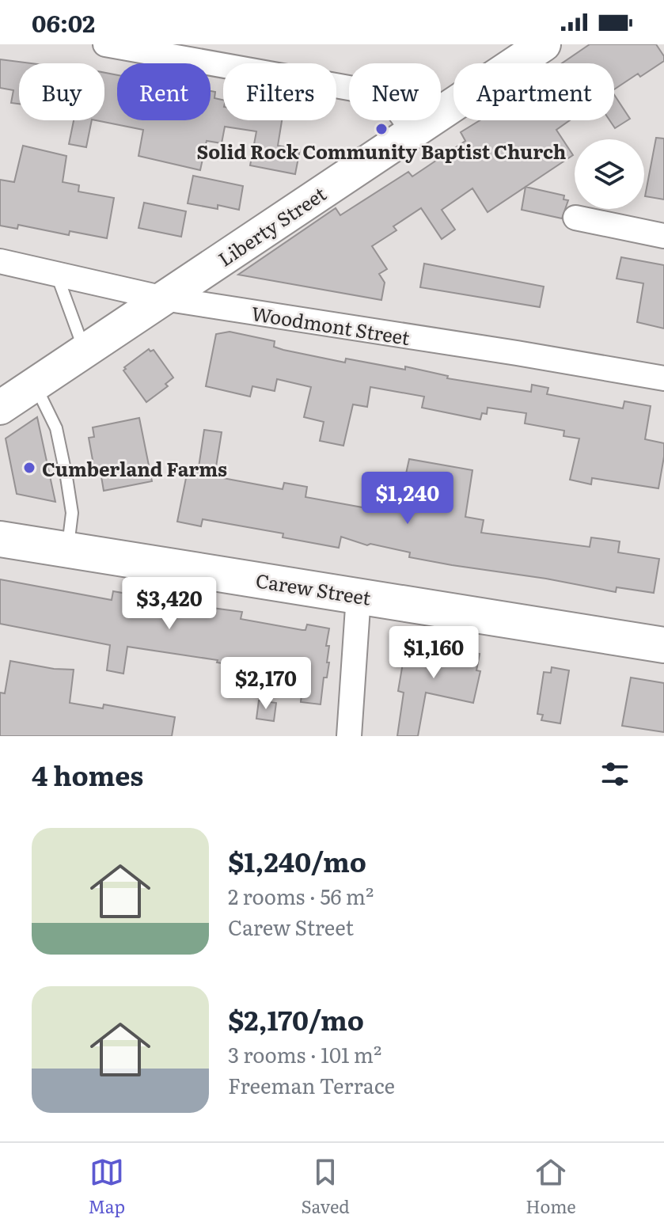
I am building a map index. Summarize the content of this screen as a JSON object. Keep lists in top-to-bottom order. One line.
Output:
{"streets":{"main road":["Liberty Street","Carew Street"],"street":["Woodmont Street"]},"crossings":[["Liberty Street","Woodmont Street"]],"places":["Solid Rock Community Baptist Church","Cumberland Farms"],"page":{"status":"06:02","chip":["Buy","Rent","Filters","New","Apartment"],"price":["$1,240","$3,420","$1,160","$2,170"],"heading":"4 homes","list":[{"name":"$1,240/mo","note":"2 rooms · 56 m² · Carew Street"},{"name":"$2,170/mo","note":"3 rooms · 101 m² · Freeman Terrace"}],"tabs":["Map","Saved","Home"]}}
